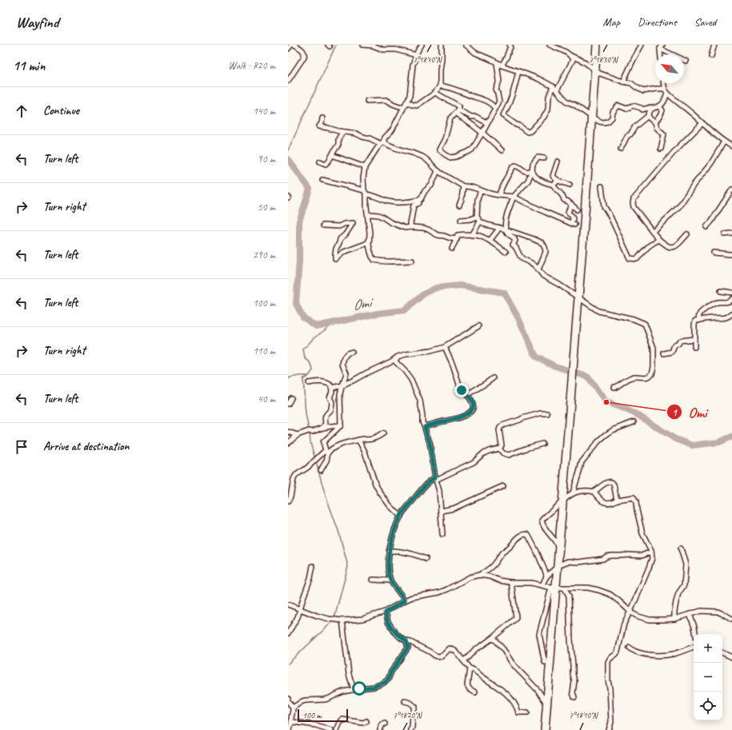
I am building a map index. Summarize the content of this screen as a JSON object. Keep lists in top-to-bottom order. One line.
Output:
{"water":["Omi"],"places":["Omi"],"scale_bar":"100 m","north":"top left","page":{"header":"Wayfind","nav":["Map","Directions","Saved"],"heading":["11 min","Walk · 820 m"],"list":[["Continue","140 m"],["Turn left","90 m"],["Turn right","50 m"],["Turn left","290 m"],["Turn left","100 m"],["Turn right","110 m"],["Turn left","40 m"],"Arrive at destination"],"map_buttons":["+","−"],"scale":"100 m"},"coordinates":["7°18'40\"N","7°18'30\"N","7°18'20\"N","7°18'10\"N"]}
